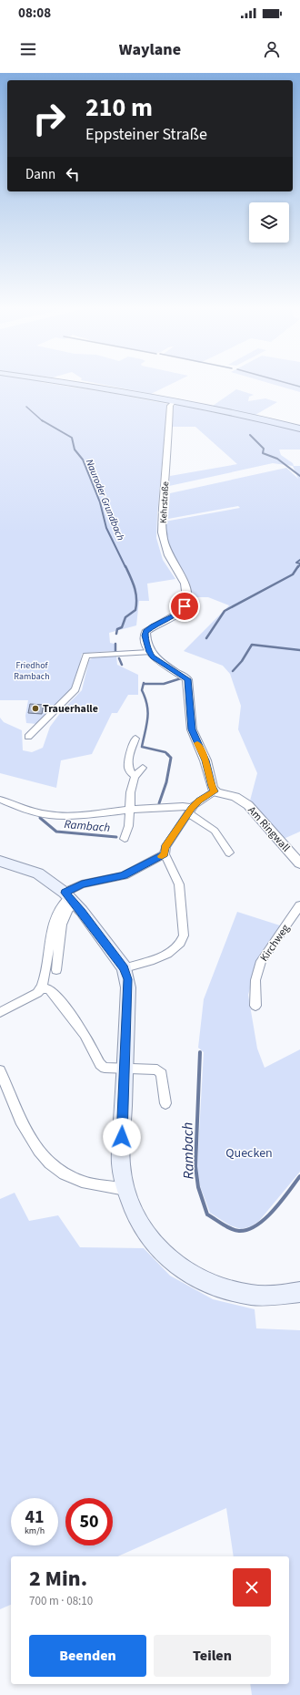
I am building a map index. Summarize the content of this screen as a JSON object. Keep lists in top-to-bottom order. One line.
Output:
{"streets":{"street":["Kehrstraße","Am Ringwall","Kirchweg"]},"water":["Nauroder Grundbach","Rambach"],"parks":["Friedhof Rambach","Quecken"],"places":["Trauerhalle"],"page":{"status":"08:08","header":"Waylane","turn":["210 m","Eppsteiner Straße"],"then":"Dann","speed":"41 km/h","limit":"50","heading":["2 Min.","700 m · 08:10"],"buttons":["Beenden","Teilen"]}}
